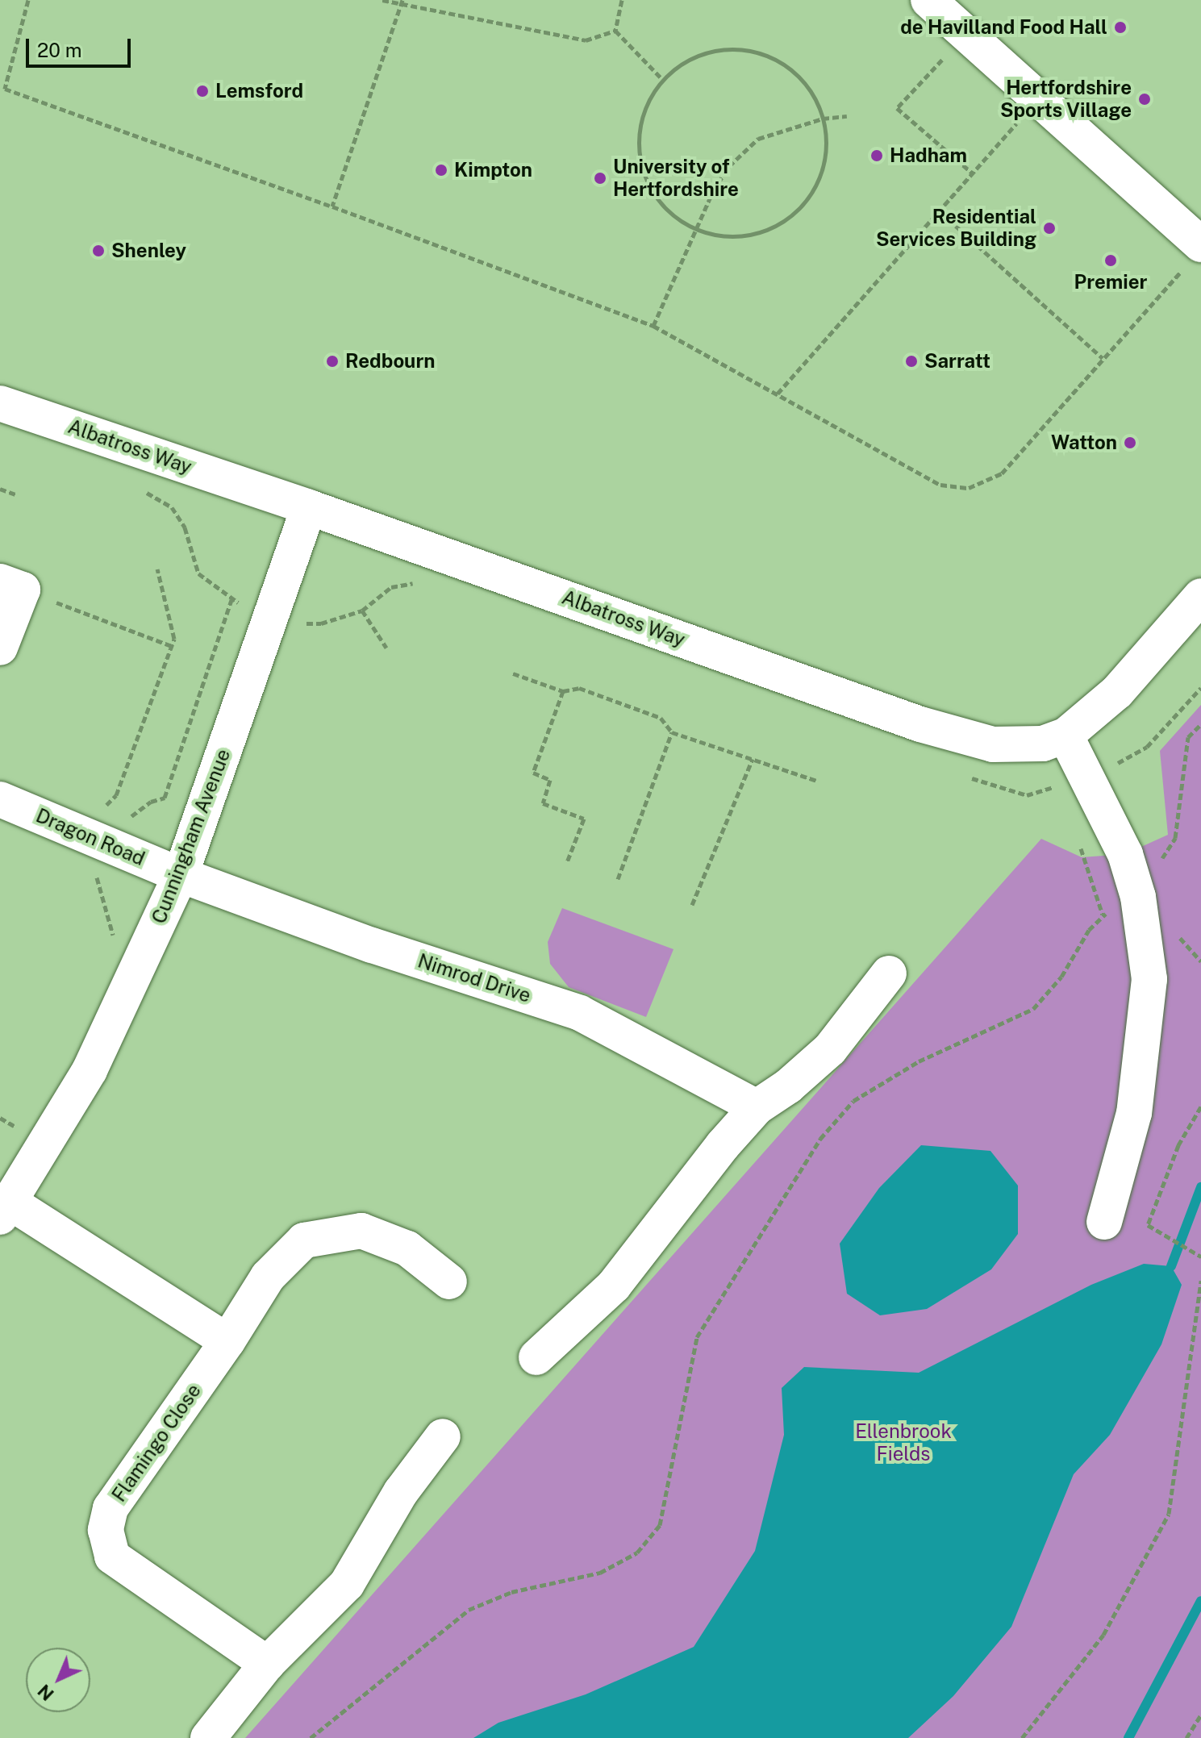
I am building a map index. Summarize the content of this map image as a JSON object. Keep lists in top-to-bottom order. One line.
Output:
{"streets":{"street":["Albatross Way","Cunningham Avenue","Dragon Road","Nimrod Drive","Flamingo Close"]},"crossings":[["Albatross Way","Cunningham Avenue"],["Cunningham Avenue","Dragon Road"],["Cunningham Avenue","Nimrod Drive"],["Dragon Road","Nimrod Drive"]],"parks":["Ellenbrook Fields"],"places":["de Havilland Food Hall","Lemsford","Hertfordshire Sports Village","Hadham","Kimpton","University of Hertfordshire","Residential Services Building","Shenley","Premier","Redbourn","Sarratt","Watton"],"scale_bar":"20 m","north":"bottom left"}
